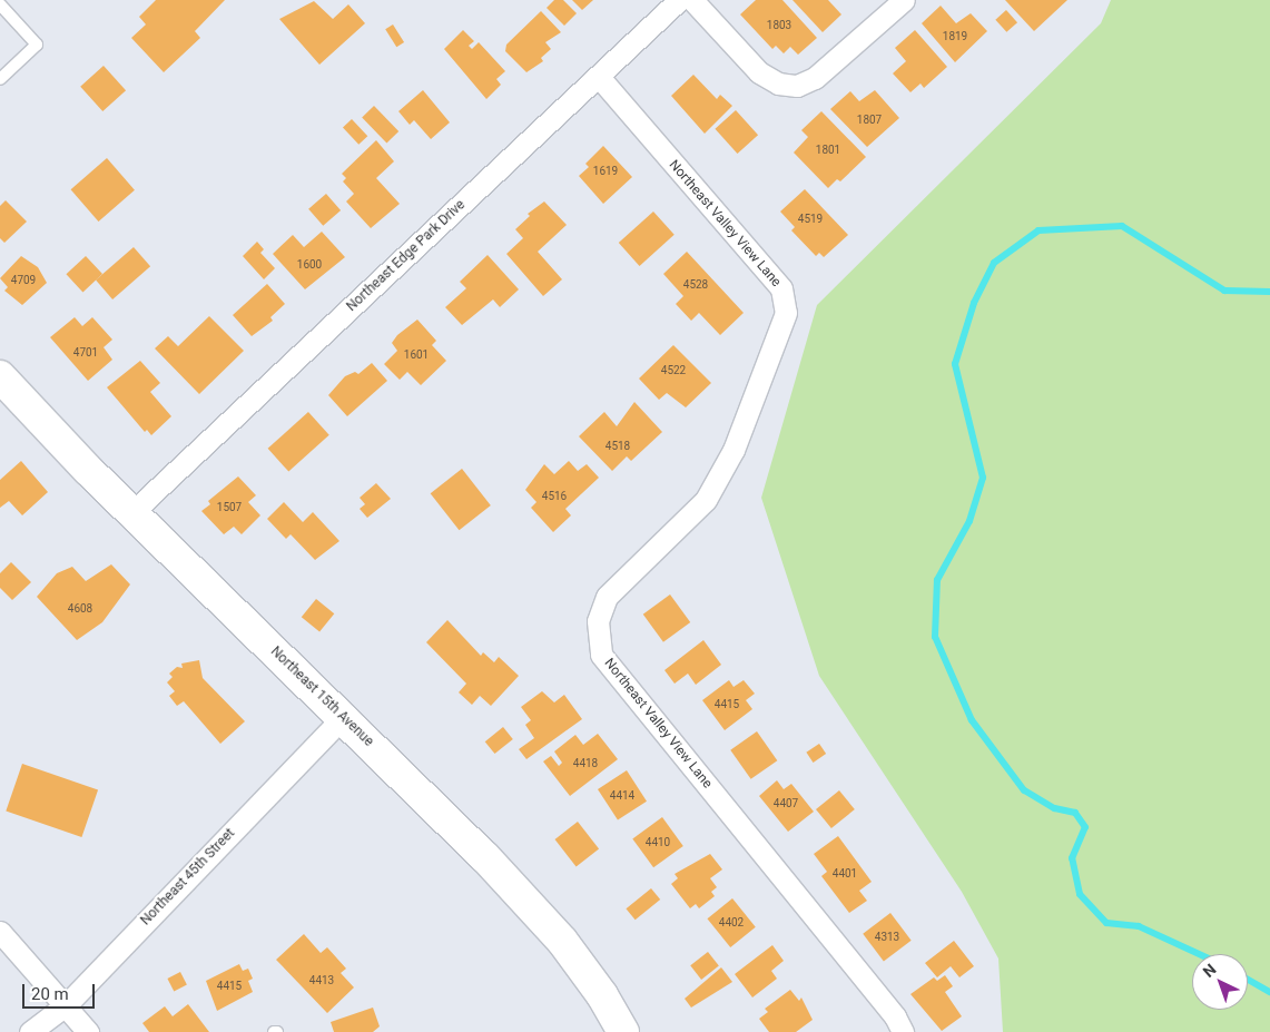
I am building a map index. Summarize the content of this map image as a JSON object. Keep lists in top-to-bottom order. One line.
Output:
{"streets":{"street":["Northeast Valley View Lane","Northeast Edge Park Drive","Northeast 15th Avenue","Northeast 45th Street"]},"crossings":[["Northeast Valley View Lane","Northeast Edge Park Drive"],["Northeast Edge Park Drive","Northeast 15th Avenue"],["Northeast 15th Avenue","Northeast 45th Street"]],"house_numbers":["1803","1819","1807","1801","1619","4519","1600","4709","4528","4701","1601","4522","4518","4516","1507","4608","4415","4418","4414","4407","4410","4401","4402","4313","4413","4415"],"scale_bar":"20 m","north":"top left"}
